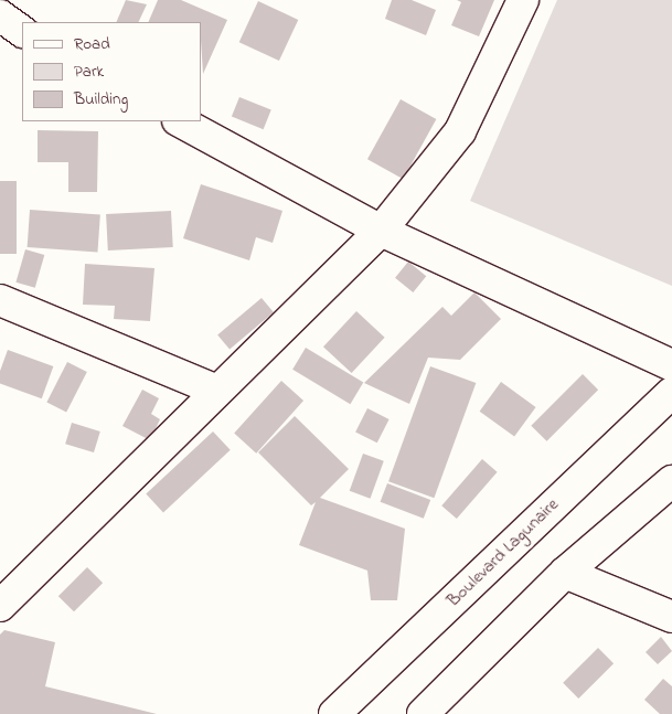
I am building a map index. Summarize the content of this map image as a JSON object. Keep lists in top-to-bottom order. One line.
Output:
{"streets":{"street":["Boulevard Lagunaire"]},"legend":["Road","Park","Building"]}
